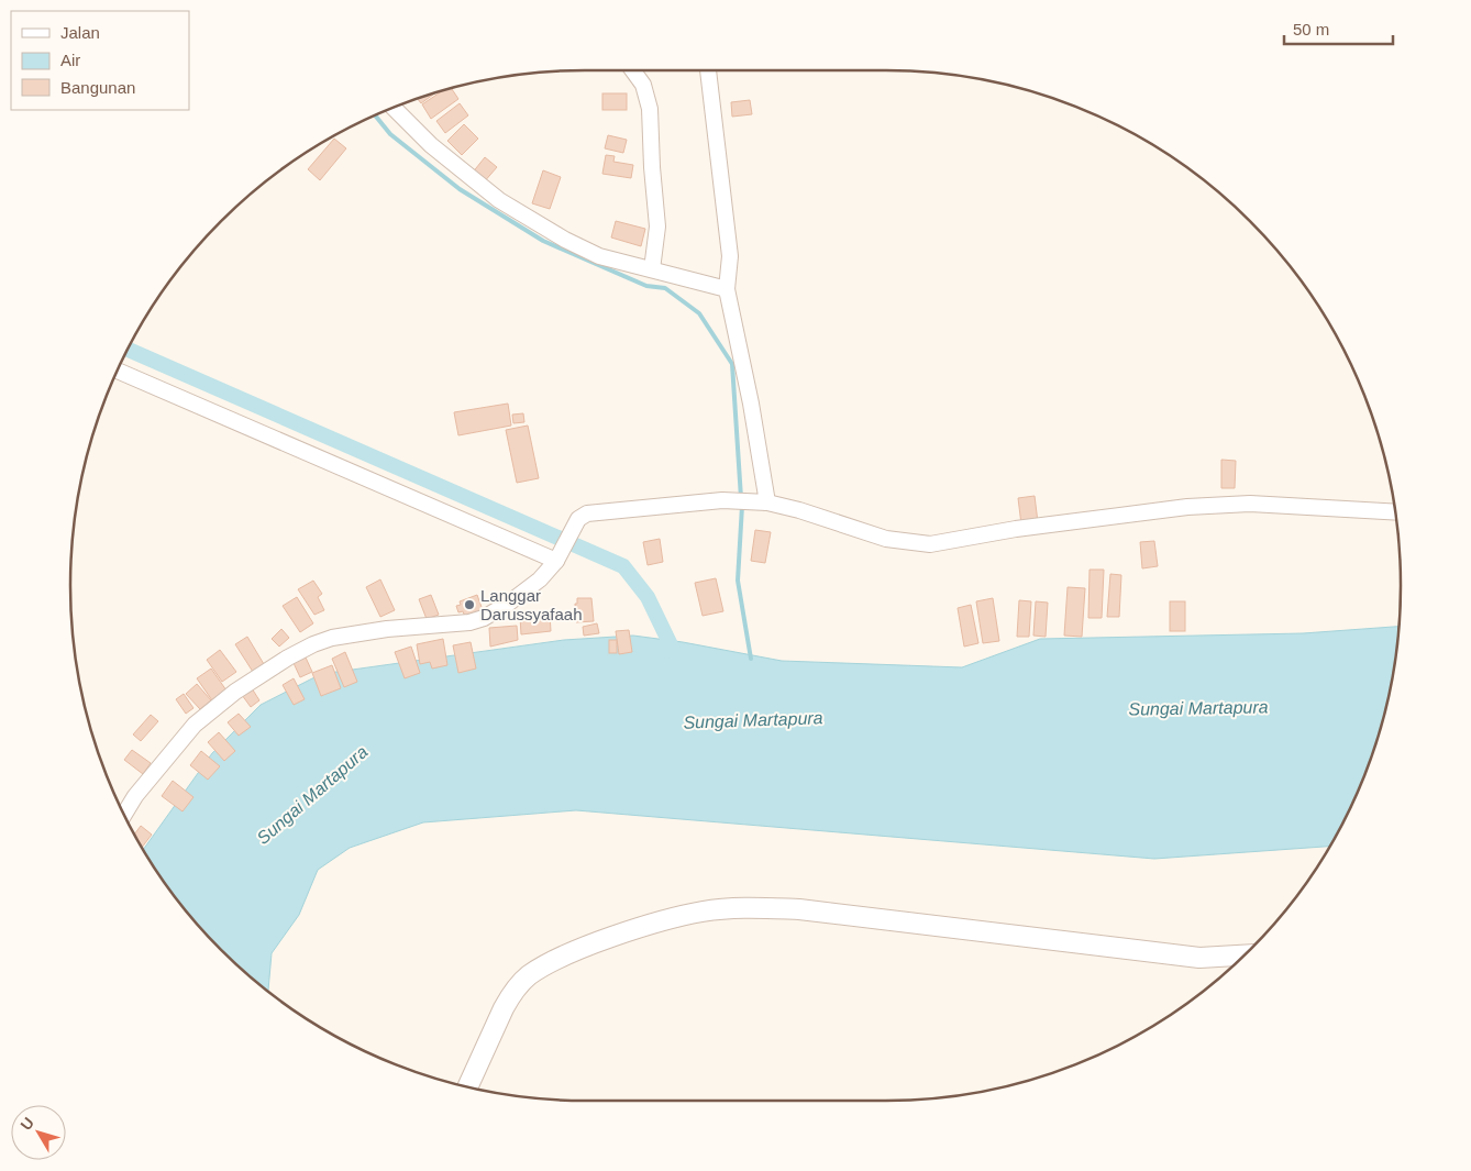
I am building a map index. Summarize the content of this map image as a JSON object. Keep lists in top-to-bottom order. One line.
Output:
{"water":["Sungai Martapura"],"places":["Langgar Darussyafaah"],"legend":["Jalan","Air","Bangunan"],"scale_bar":"50 m","north":"top left"}
